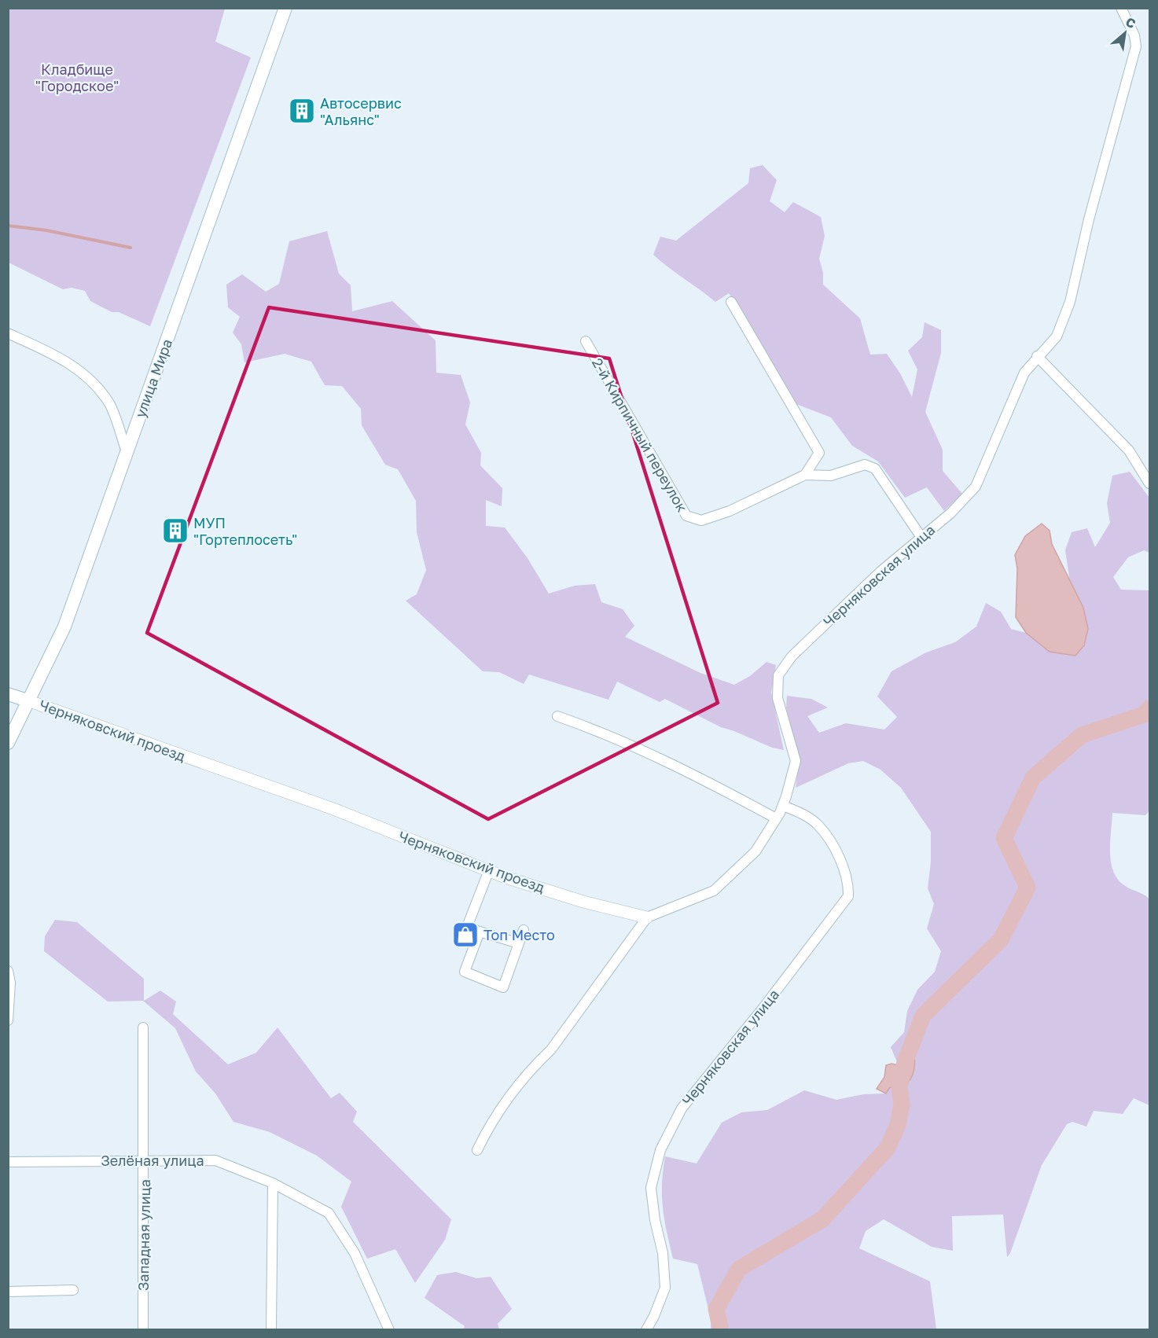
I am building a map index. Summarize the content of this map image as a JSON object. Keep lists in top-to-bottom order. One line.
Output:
{"streets":{"main road":["улица Мира"],"street":["2-й Кирпичный переулок","Черняковская улица","Черняковский проезд","Зелёная улица","Западная улица"]},"crossings":[["улица Мира","Черняковский проезд"],["Черняковская улица","Черняковский проезд"],["Зелёная улица","Западная улица"]],"parks":["Кладбище \"Городское\""],"places":{"building":["Автосервис \"Альянс\"","МУП \"Гортеплосеть\""],"shop":["Топ Место"]},"north":"top right"}
